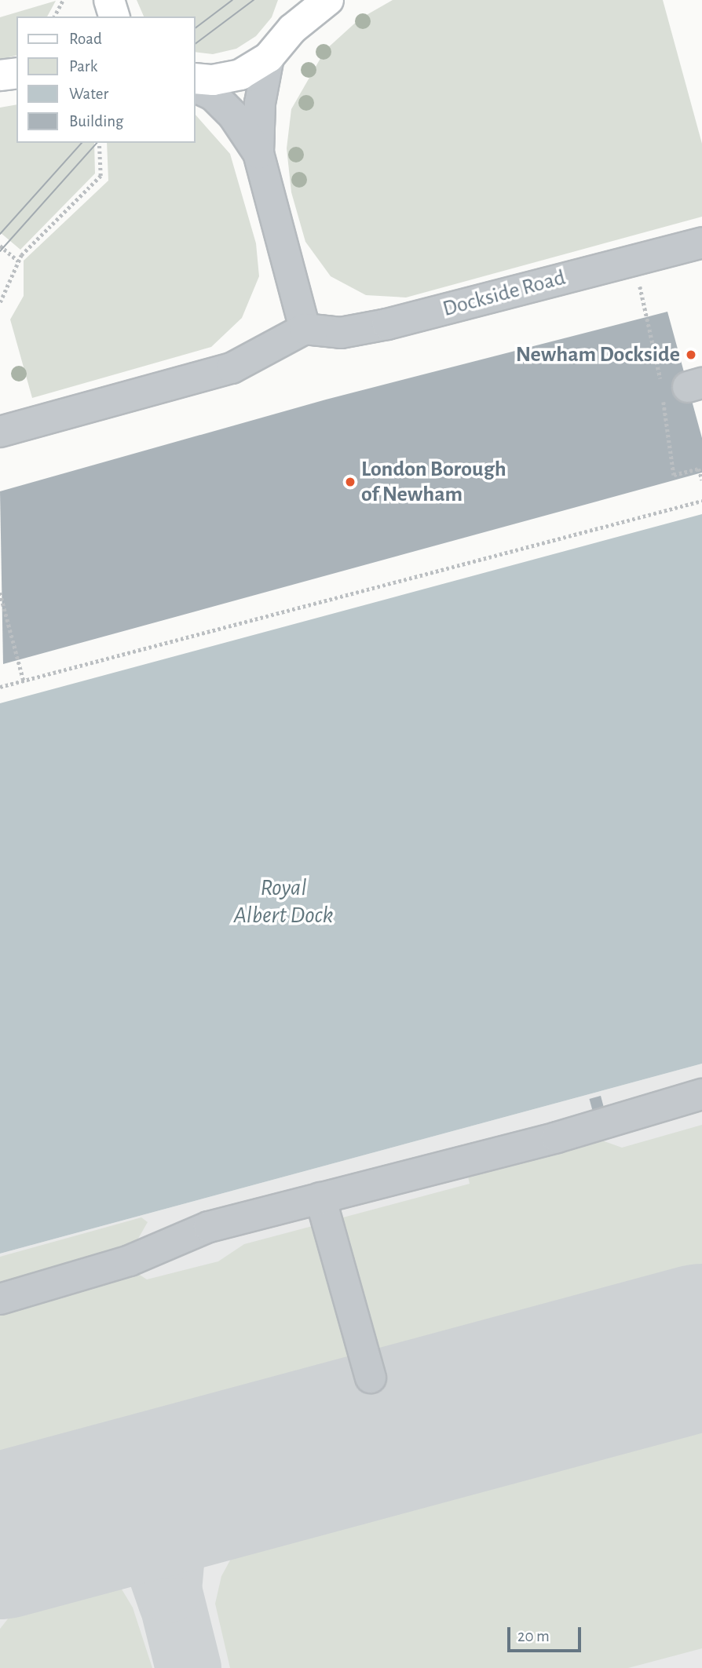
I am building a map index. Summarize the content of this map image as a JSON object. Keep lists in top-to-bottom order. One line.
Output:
{"streets":{"street":["Dockside Road"]},"water":["Royal Albert Dock"],"places":["Newham Dockside","London Borough of Newham"],"legend":["Road","Park","Water","Building"],"scale_bar":"20 m"}
